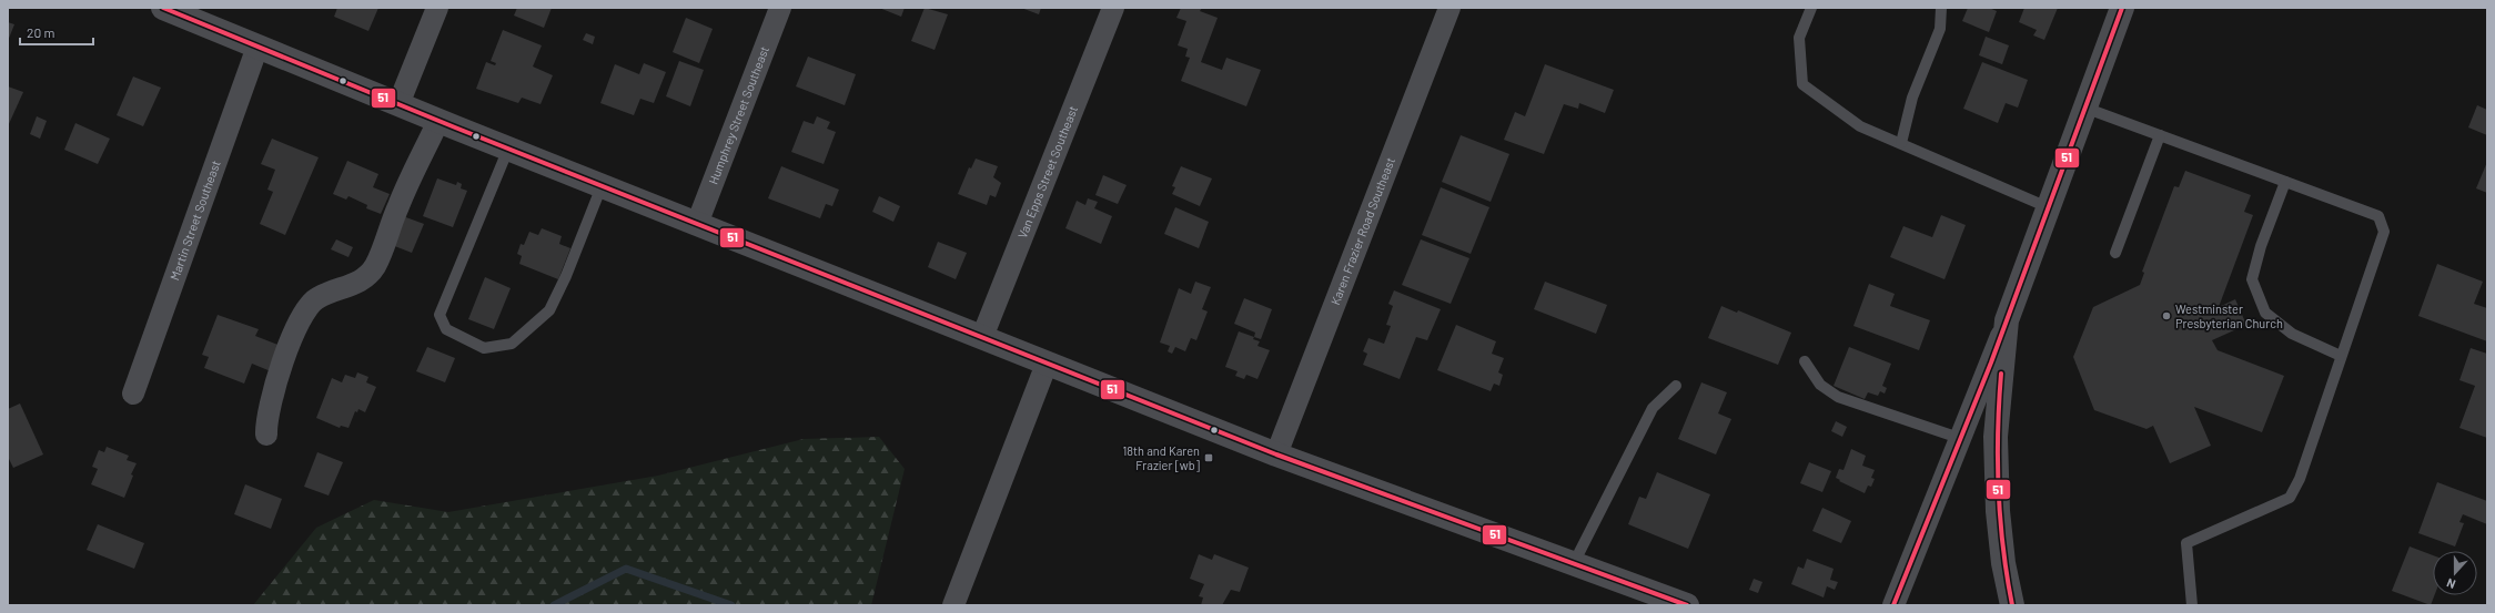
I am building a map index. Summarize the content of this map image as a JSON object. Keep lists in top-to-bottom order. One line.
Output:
{"streets":{"street":["Humphrey Street Southeast","Van Epps Street Southeast","Martin Street Southeast","Karen Frazier Road Southeast"]},"places":{"other":["Westminster Presbyterian Church"],"transit":["18th and Karen Frazier [wb]"]},"lines":["transit line 51"],"scale_bar":"20 m","north":"bottom"}
